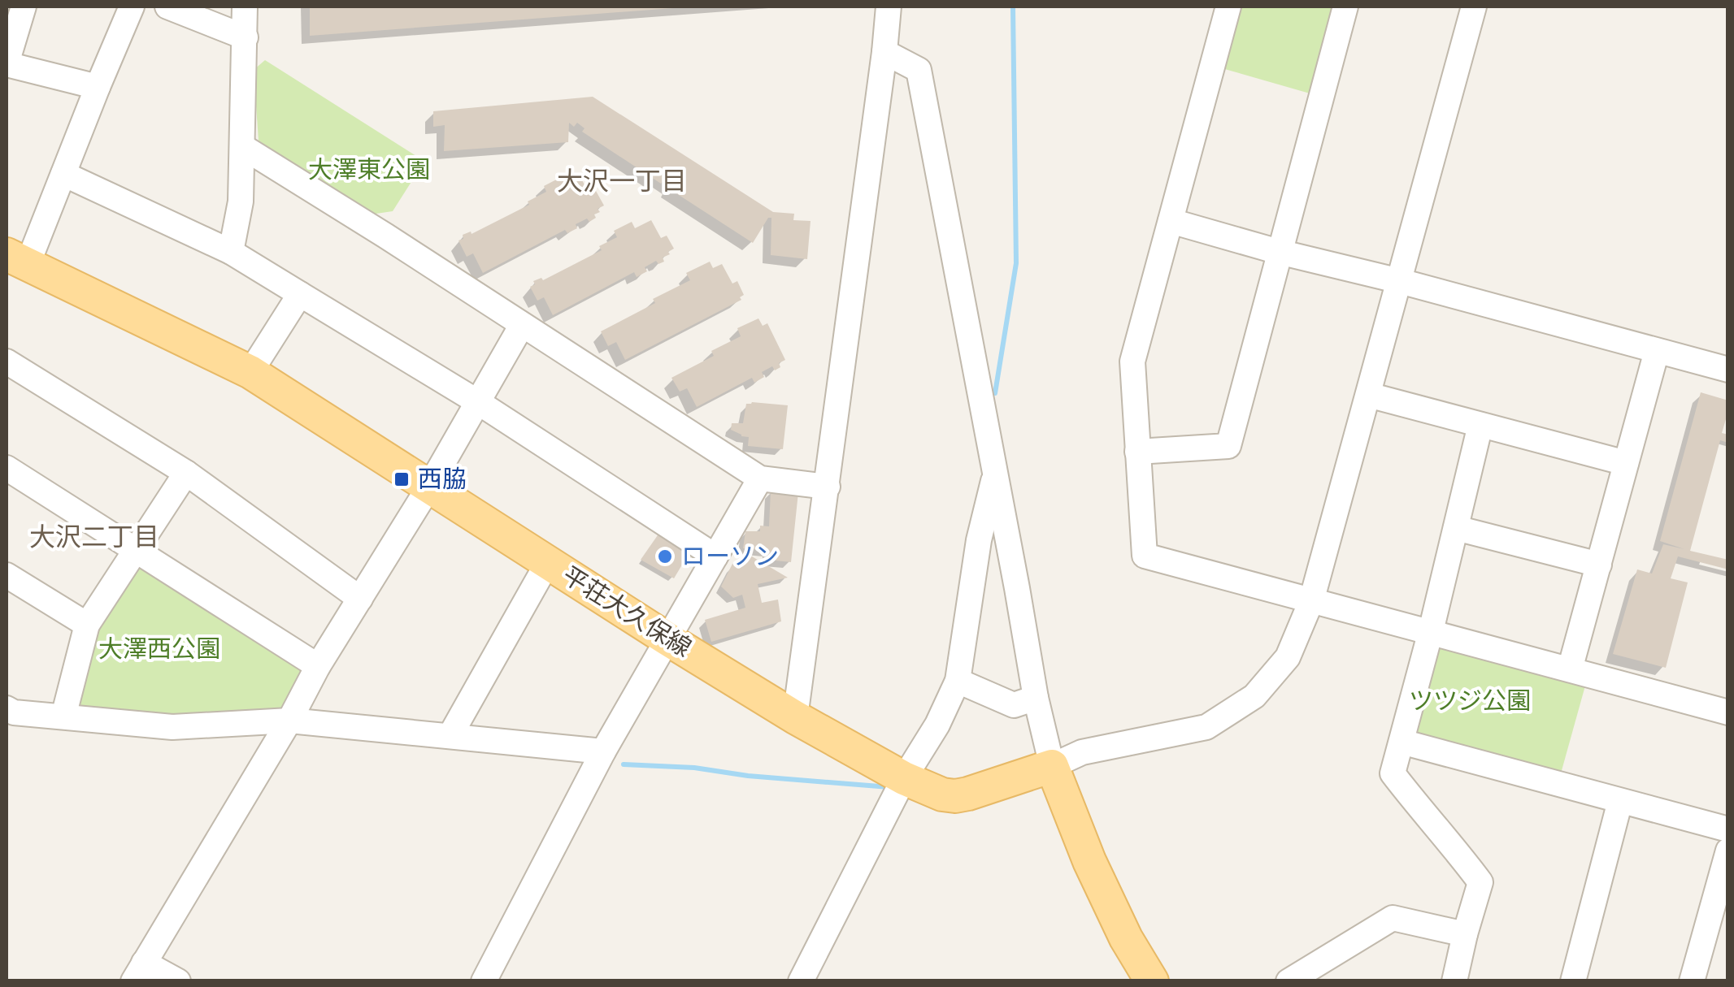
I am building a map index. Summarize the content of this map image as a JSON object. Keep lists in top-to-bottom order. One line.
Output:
{"streets":{"main road":["平荘大久保線"]},"districts":["大沢一丁目","大沢二丁目"],"parks":["大澤東公園","大澤西公園","ツツジ公園"],"places":{"transit":["西脇"],"other":["ローソン"]}}
